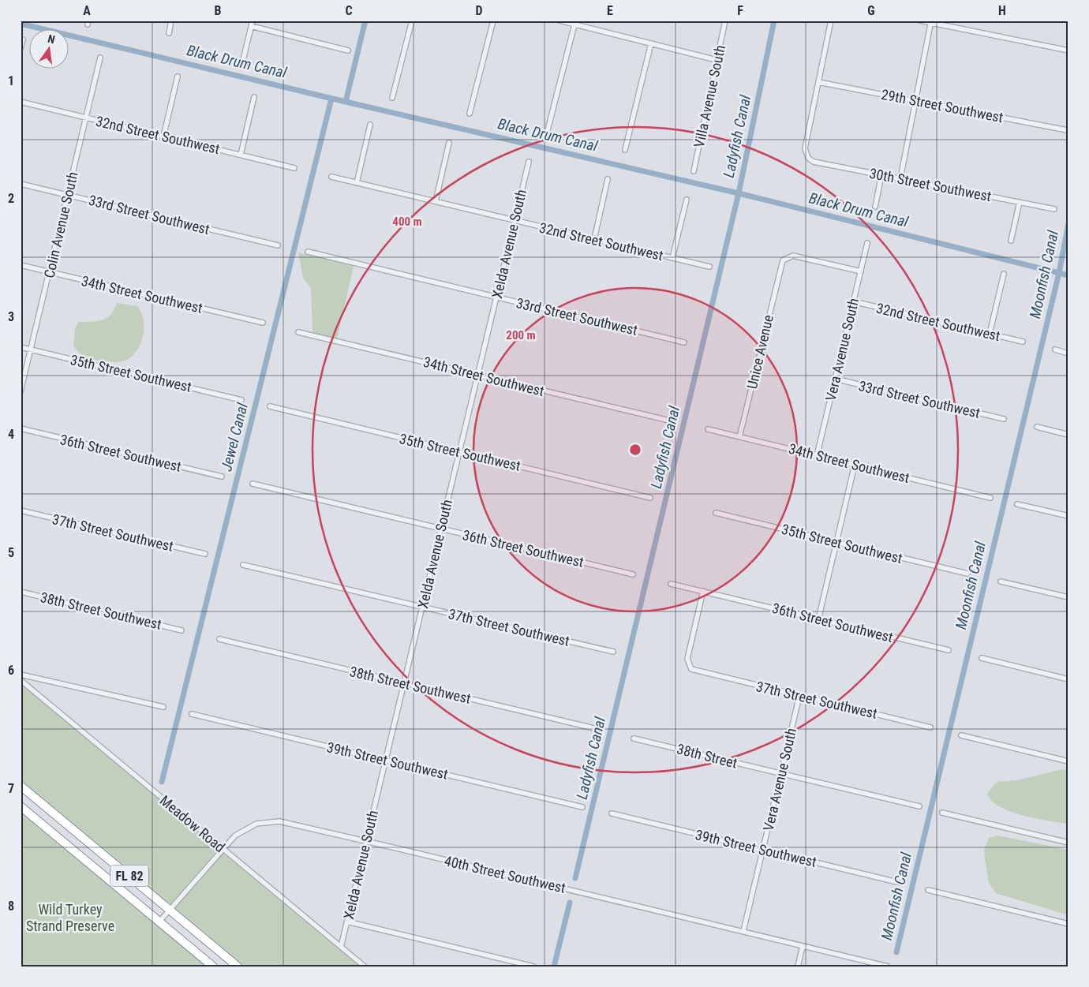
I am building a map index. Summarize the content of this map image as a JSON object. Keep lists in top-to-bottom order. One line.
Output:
{"streets":{"highway":["FL 82"],"street":["Villa Avenue South","29th Street Southwest","32nd Street Southwest","30th Street Southwest","33rd Street Southwest","Colin Avenue South","Xelda Avenue South","34th Street Southwest","Vera Avenue South","Unice Avenue","35th Street Southwest","36th Street Southwest","37th Street Southwest","38th Street Southwest","38th Street","39th Street Southwest","Meadow Road","40th Street Southwest"]},"crossings":[["29th Street Southwest","30th Street Southwest"],["32nd Street Southwest","Colin Avenue South"],["32nd Street Southwest","Xelda Avenue South"],["32nd Street Southwest","Vera Avenue South"],["33rd Street Southwest","Colin Avenue South"],["33rd Street Southwest","Xelda Avenue South"],["33rd Street Southwest","Vera Avenue South"],["Colin Avenue South","34th Street Southwest"],["Colin Avenue South","35th Street Southwest"],["Xelda Avenue South","34th Street Southwest"],["Xelda Avenue South","35th Street Southwest"],["Xelda Avenue South","36th Street Southwest"],["Xelda Avenue South","37th Street Southwest"],["Xelda Avenue South","38th Street Southwest"],["Xelda Avenue South","39th Street Southwest"],["Xelda Avenue South","Meadow Road"],["Xelda Avenue South","40th Street Southwest"],["34th Street Southwest","Vera Avenue South"],["34th Street Southwest","Unice Avenue"],["Vera Avenue South","Unice Avenue"],["Vera Avenue South","37th Street Southwest"],["Vera Avenue South","38th Street"],["Vera Avenue South","39th Street Southwest"],["Vera Avenue South","40th Street Southwest"],["36th Street Southwest","37th Street Southwest"],["Meadow Road","40th Street Southwest"],["40th Street Southwest","FL 82"]],"water":["Black Drum Canal","Ladyfish Canal","Moonfish Canal","Jewel Canal"],"parks":["Wild Turkey Strand Preserve"],"north":"top","grid":{"columns":["A","B","C","D","E","F","G","H"],"rows":["1","2","3","4","5","6","7","8"]},"rings":["400 m","200 m"]}
